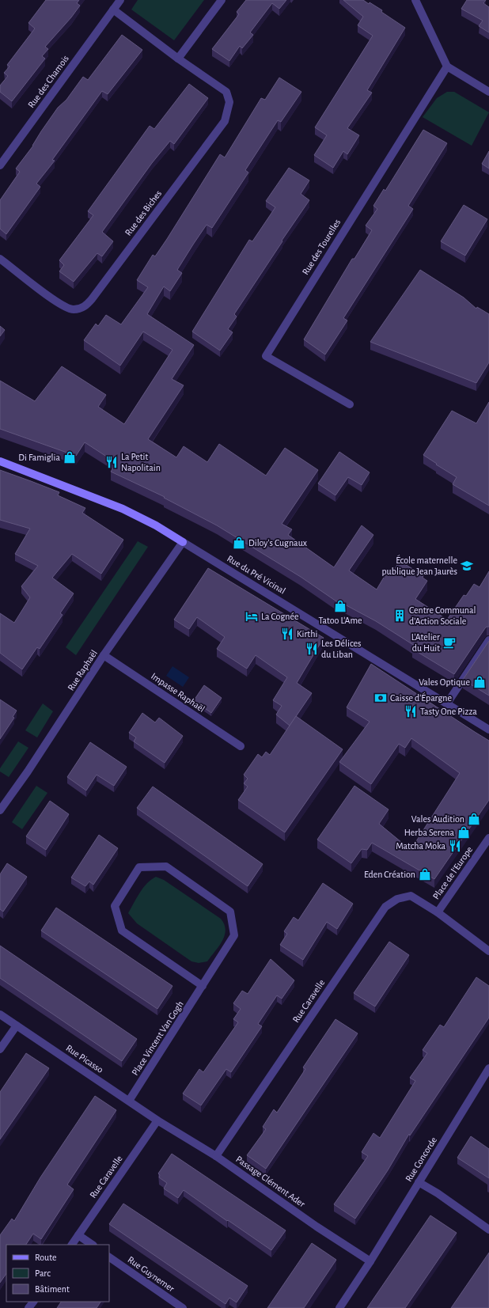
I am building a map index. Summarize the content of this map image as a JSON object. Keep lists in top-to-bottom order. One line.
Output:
{"streets":{"main road":["Rue du Pré Vicinal"],"street":["Rue des Chamois","Rue des Biches","Rue des Tourelles","Rue Raphaël","Impasse Raphaël","Place de l'Europe","Rue Caravelle","Place Vincent Van Gogh","Rue Picasso","Rue Concorde","Passage Clément Ader","Rue Guynemer"]},"crossings":[["Rue des Chamois","Rue des Biches"],["Rue du Pré Vicinal","Rue Raphaël"],["Rue Raphaël","Impasse Raphaël"],["Place de l'Europe","Rue Caravelle"],["Rue Caravelle","Rue Picasso"],["Rue Caravelle","Passage Clément Ader"],["Place Vincent Van Gogh","Rue Picasso"],["Rue Picasso","Passage Clément Ader"],["Rue Concorde","Passage Clément Ader"]],"places":{"shop":["Di Famiglia","Diloy's Cugnaux","Tatoo L'Ame","Vales Optique","Vales Audition","Herba Serena","Eden Création"],"restaurant":["La Petit Napolitain","Kirthi","Les Délices du Liban","Tasty One Pizza","Matcha Moka"],"school or university":["École maternelle publique Jean Jaurès"],"building":["Centre Communal d'Action Sociale"],"hotel":["La Cognée"],"cafe":["L'Atelier du Huit"],"bank":["Caisse d'Épargne"]},"legend":["Route","Parc","Bâtiment"]}
